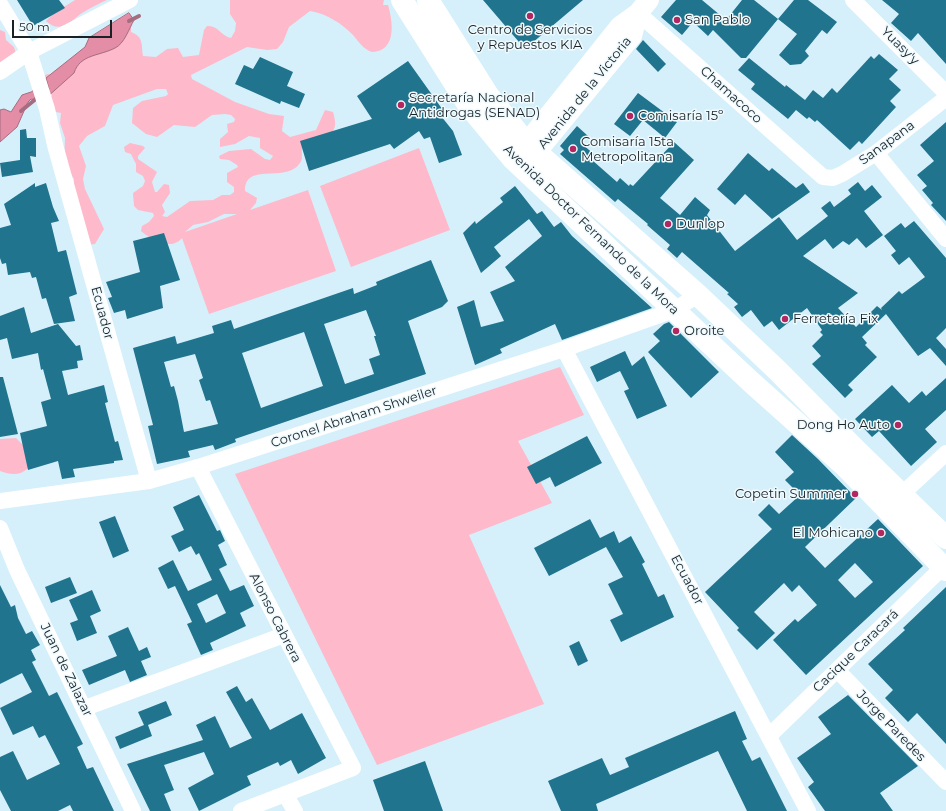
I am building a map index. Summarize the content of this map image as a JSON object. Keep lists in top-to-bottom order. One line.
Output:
{"streets":{"highway":["Avenida Doctor Fernando de la Mora"],"main road":["Avenida de la Victoria"],"street":["Yuasy'y","Chamacoco","Sanapana","Ecuador","Coronel Abraham Shweiler","Alonso Cabrera","Cacique Caracará","Juan de Zalazar","Jorge Paredes"]},"crossings":[["Avenida de la Victoria","Chamacoco"],["Avenida de la Victoria","Avenida Doctor Fernando de la Mora"],["Chamacoco","Sanapana"],["Avenida Doctor Fernando de la Mora","Coronel Abraham Shweiler"],["Avenida Doctor Fernando de la Mora","Cacique Caracará"],["Ecuador","Coronel Abraham Shweiler"],["Ecuador","Cacique Caracará"],["Coronel Abraham Shweiler","Alonso Cabrera"],["Cacique Caracará","Jorge Paredes"]],"places":["Centro de Servicios y Repuestos KIA","San Pablo","Secretaría Nacional Antidrogas (SENAD)","Comisaría 15º","Comisaría 15ta Metropolitana","Dunlop","Ferretería Fix","Oroite","Dong Ho Auto","Copetin Summer","El Mohicano"],"scale_bar":"50 m"}
